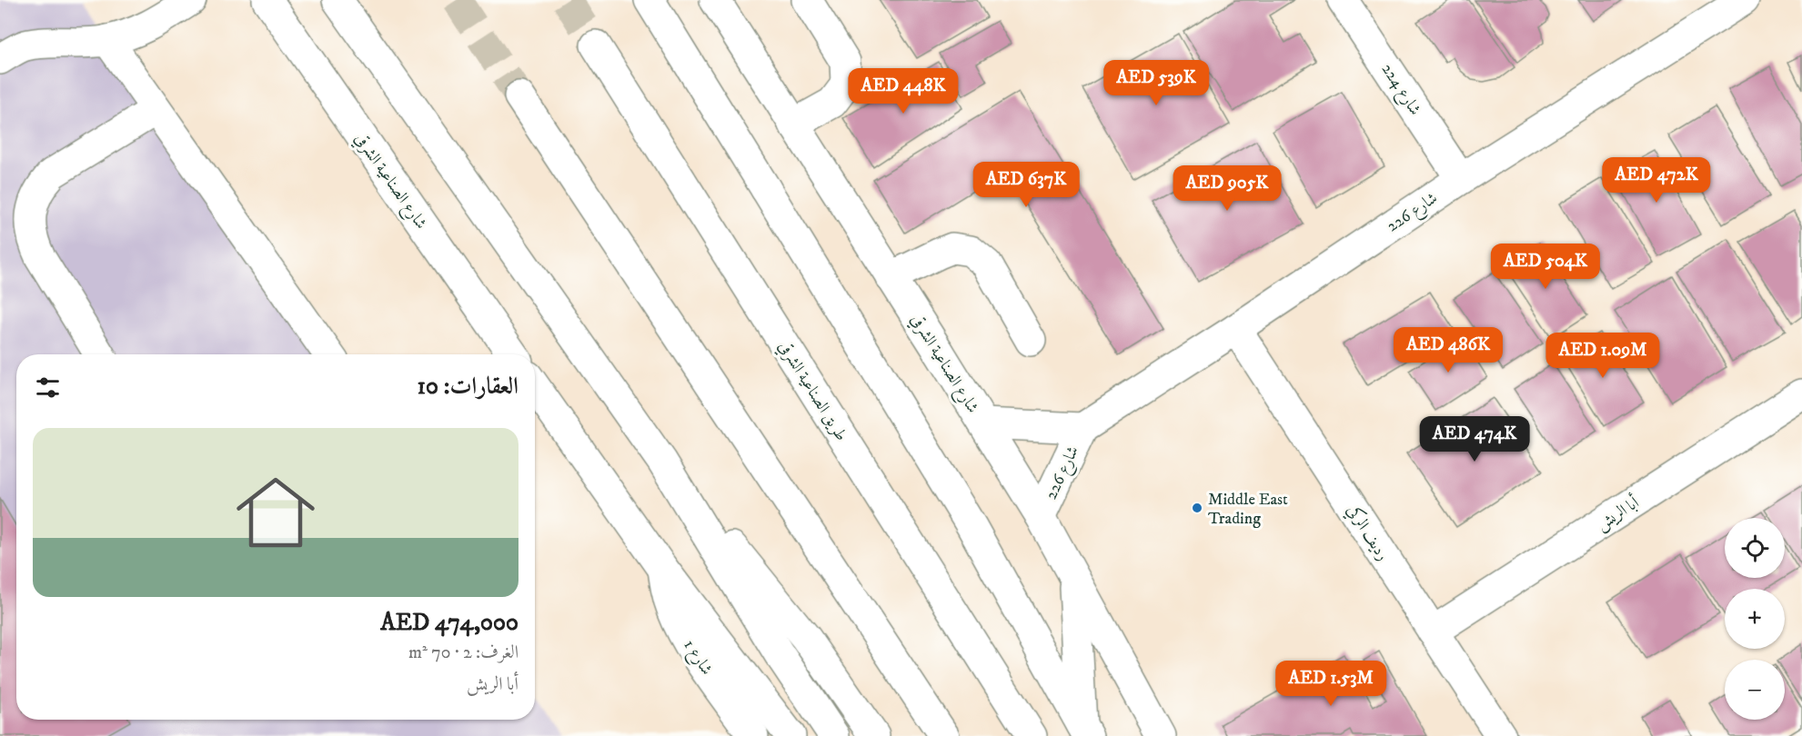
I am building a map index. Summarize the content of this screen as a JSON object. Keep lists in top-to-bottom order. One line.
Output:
{"streets":{"main road":["شارع 224","شارع الصناعية الشرقي","شارع 226","طريق الصناعية الشرقي","أبا الريش","رديف الركي","شارع 1"]},"crossings":[["شارع 224","شارع 226"],["شارع الصناعية الشرقي","شارع 226"],["شارع 226","رديف الركي"],["أبا الريش","رديف الركي"]],"places":["Middle East Trading"],"page":{"price":["AED 539K","AED 448K","AED 472K","AED 637K","AED 905K","AED 504K","AED 486K","AED 1.09M","AED 474K","AED 1.53M"],"heading":"العقارات: 10","list":[{"name":"AED 474,000","note":"الغرف: 2 · 70 m² · أبا الريش"}],"map_buttons":["+","−"]}}
